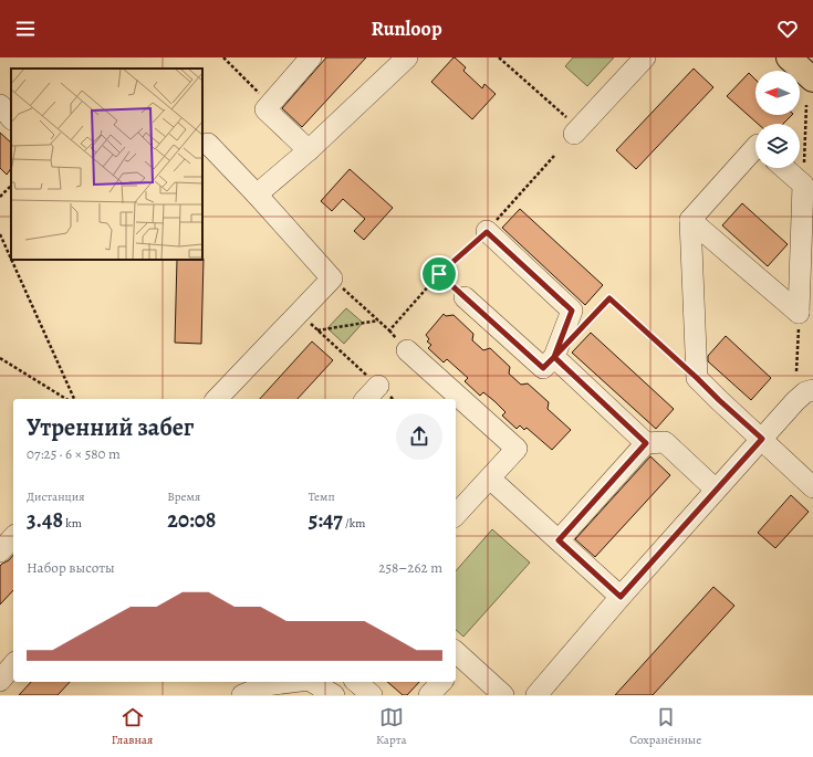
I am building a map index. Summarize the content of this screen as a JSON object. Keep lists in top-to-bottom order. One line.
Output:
{"north":"left","page":{"header":"Runloop","heading":["Утренний забег","07:25 · 6 × 580 m"],"stats":[["Дистанция","3.48 km"],["Время","20:08"],["Темп","5:47 /km"]],"chart":["Набор высоты","258–262 m"],"tabs":["Главная","Карта","Сохранённые"]}}
